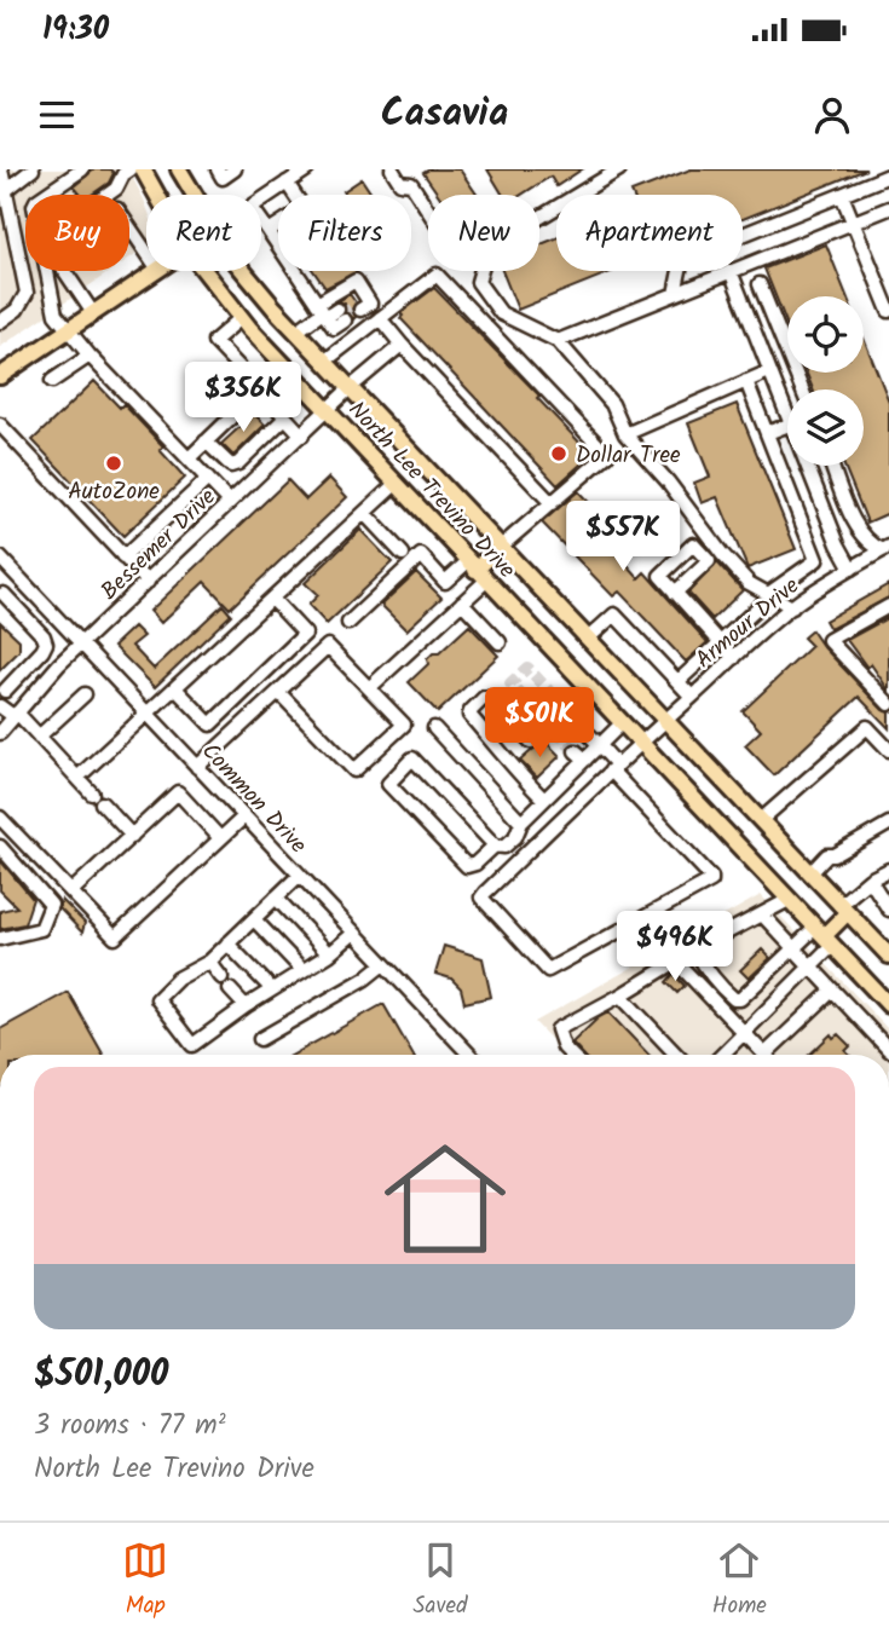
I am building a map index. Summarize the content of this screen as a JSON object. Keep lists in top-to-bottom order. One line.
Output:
{"streets":{"main road":["North Lee Trevino Drive"],"street":["Bessemer Drive","Armour Drive","Common Drive"]},"crossings":[["North Lee Trevino Drive","Bessemer Drive"],["North Lee Trevino Drive","Armour Drive"],["Bessemer Drive","Common Drive"]],"places":["Dollar Tree","AutoZone"],"page":{"status":"19:30","header":"Casavia","chip":["Buy","Rent","Filters","New","Apartment"],"price":["$356K","$557K","$501K","$496K"],"list":[{"name":"$501,000","note":"3 rooms · 77 m² · North Lee Trevino Drive"}],"tabs":["Map","Saved","Home"]}}
